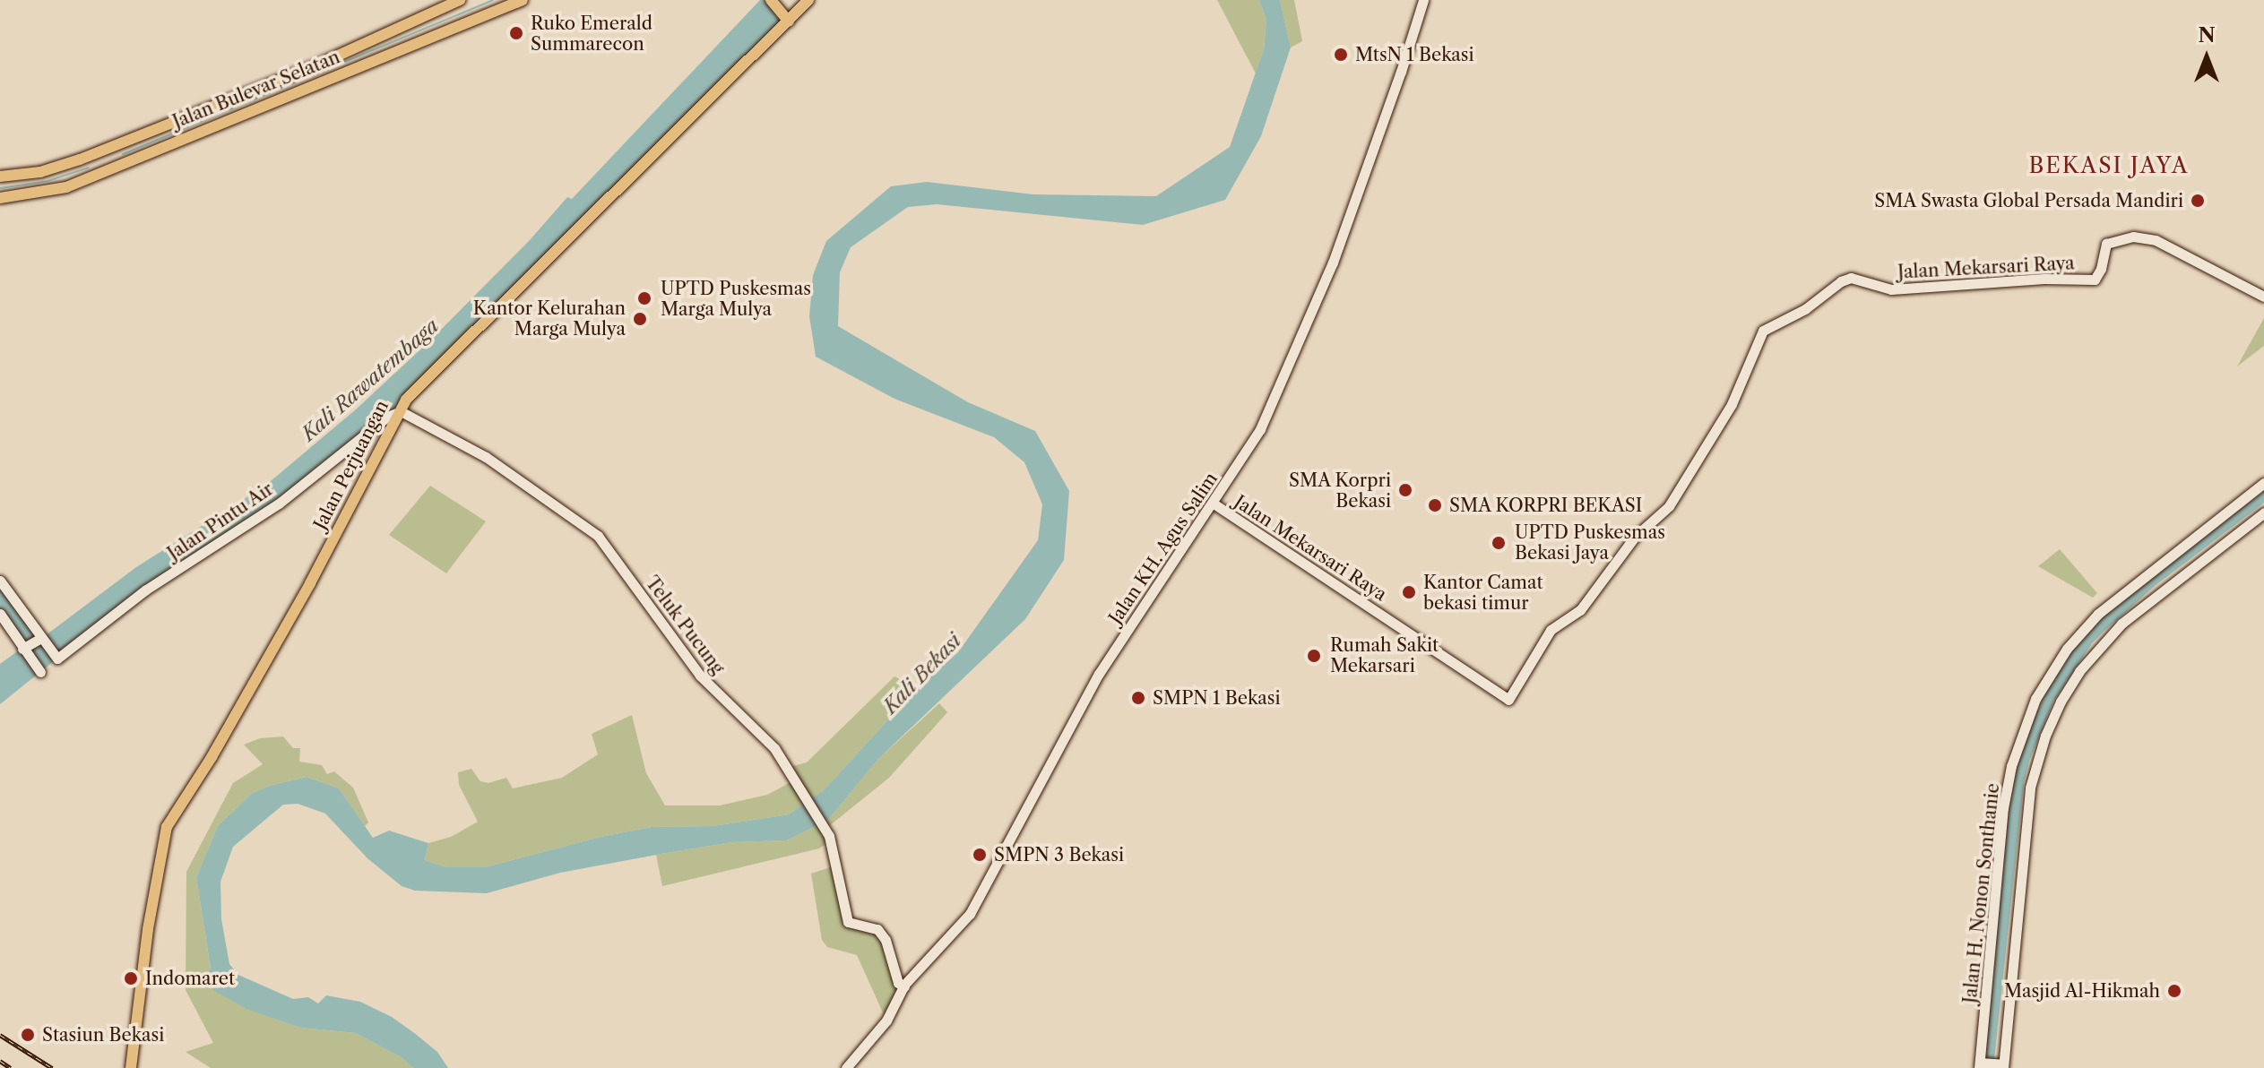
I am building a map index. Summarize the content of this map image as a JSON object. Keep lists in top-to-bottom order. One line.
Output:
{"streets":{"main road":["Jalan Bulevar Selatan","Jalan Perjuangan"],"street":["Jalan Mekarsari Raya","Jalan Pintu Air","Jalan KH. Agus Salim","Teluk Pucung","Jalan H. Nonon Sonthanie"]},"crossings":[["Jalan Mekarsari Raya","Jalan KH. Agus Salim"],["Jalan Perjuangan","Jalan Pintu Air"],["Jalan Perjuangan","Teluk Pucung"],["Jalan Pintu Air","Teluk Pucung"],["Jalan KH. Agus Salim","Teluk Pucung"]],"districts":["BEKASI JAYA"],"water":["Kali Rawatembaga","Kali Bekasi"],"places":["Ruko Emerald Summarecon","MtsN 1 Bekasi","SMA Swasta Global Persada Mandiri","UPTD Puskesmas Marga Mulya","Kantor Kelurahan Marga Mulya","SMA Korpri Bekasi","SMA KORPRI BEKASI","UPTD Puskesmas Bekasi Jaya","Kantor Camat bekasi timur","Rumah Sakit Mekarsari","SMPN 1 Bekasi","SMPN 3 Bekasi","Indomaret","Masjid Al-Hikmah","Stasiun Bekasi"],"north":"top"}
